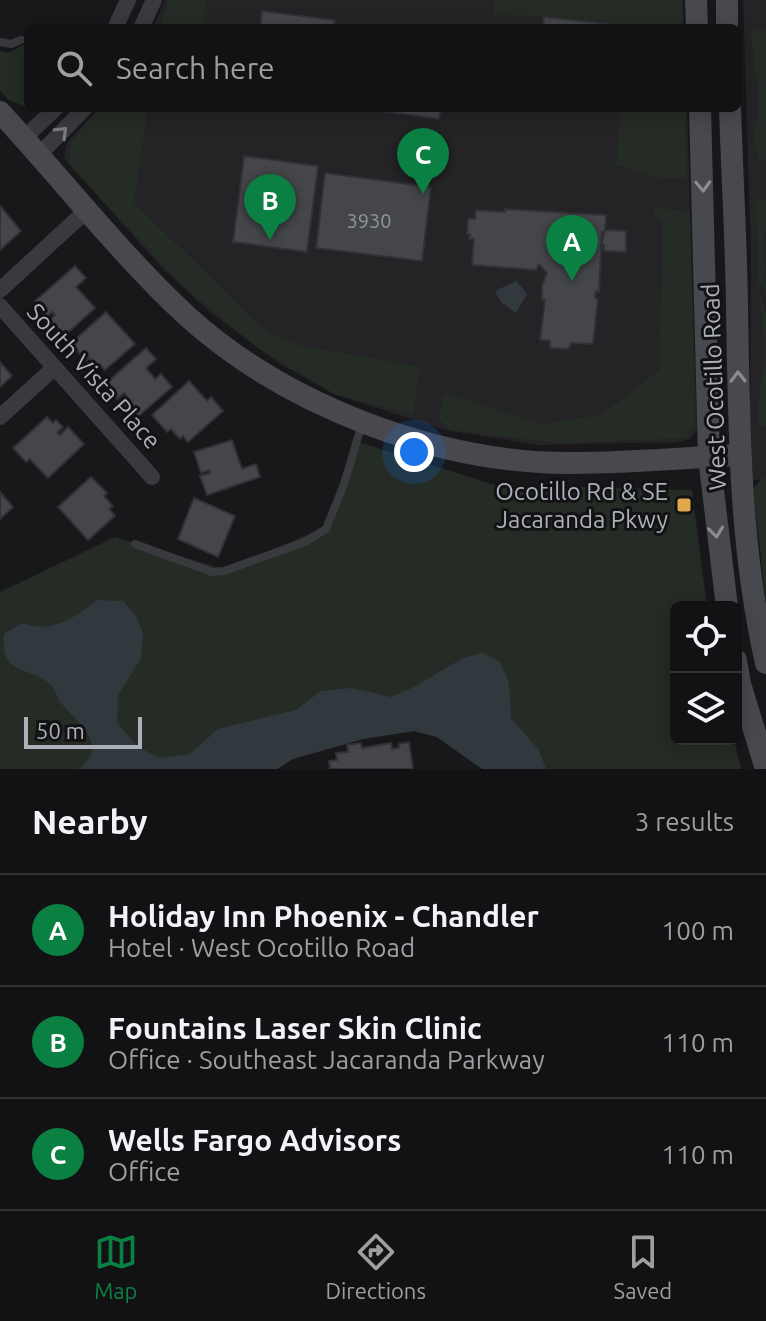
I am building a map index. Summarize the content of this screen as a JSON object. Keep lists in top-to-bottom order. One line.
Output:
{"streets":{"main road":["West Ocotillo Road"],"street":["South Vista Place"]},"places":{"transit":["Ocotillo Rd & SE Jacaranda Pkwy"]},"house_numbers":["3930"],"scale_bar":"50 m","page":{"search":"Search here","pins":["C","B","A"],"scale":"50 m","heading":["Nearby","3 results"],"list":[{"mark":"A","name":"Holiday Inn Phoenix - Chandler","note":"Hotel · West Ocotillo Road","value":"100 m"},{"mark":"B","name":"Fountains Laser Skin Clinic","note":"Office · Southeast Jacaranda Parkway","value":"110 m"},{"mark":"C","name":"Wells Fargo Advisors","note":"Office","value":"110 m"}],"nav":["Map","Directions","Saved"]}}
